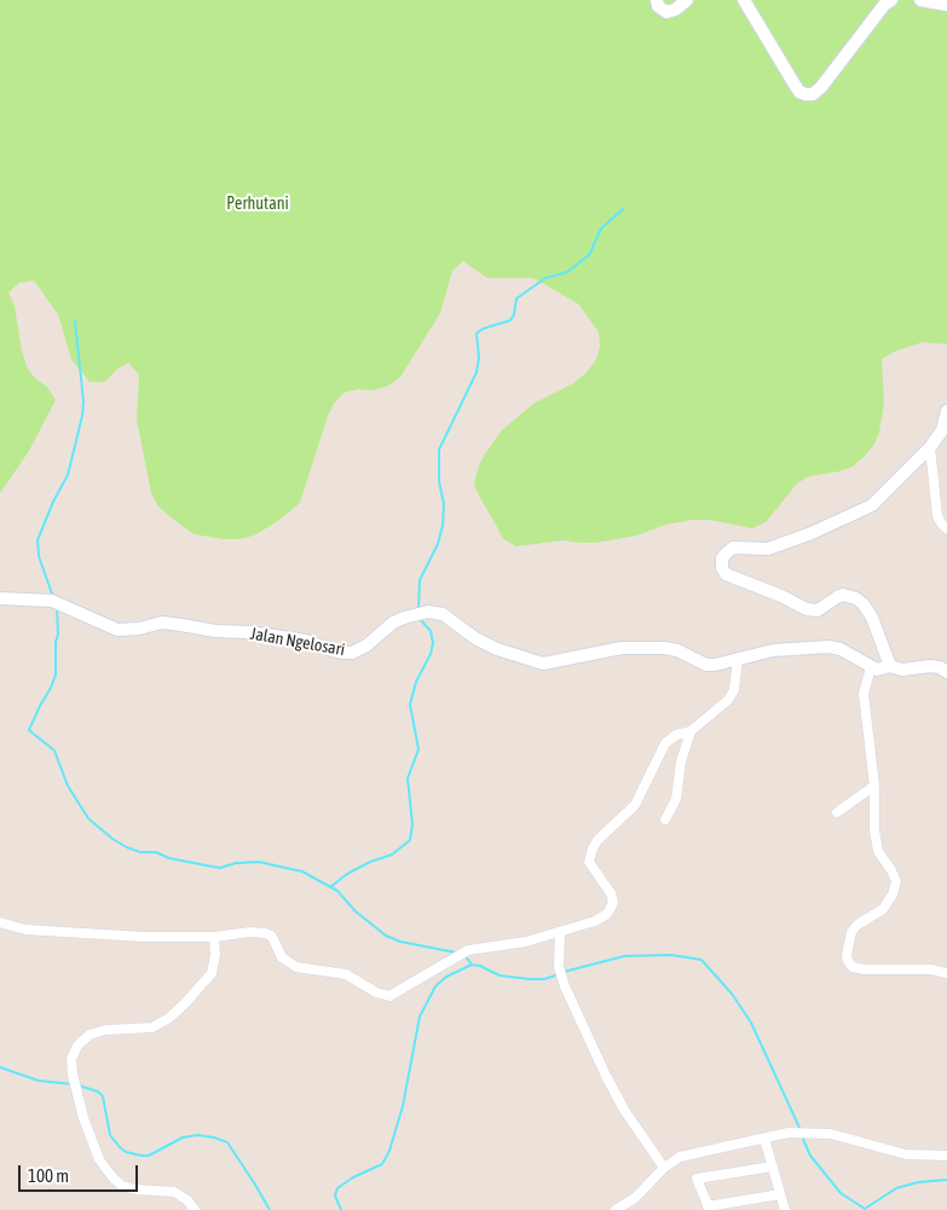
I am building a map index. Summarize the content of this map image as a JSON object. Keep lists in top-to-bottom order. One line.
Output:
{"streets":{"street":["Jalan Ngelosari"]},"parks":["Perhutani"],"scale_bar":"100 m"}
